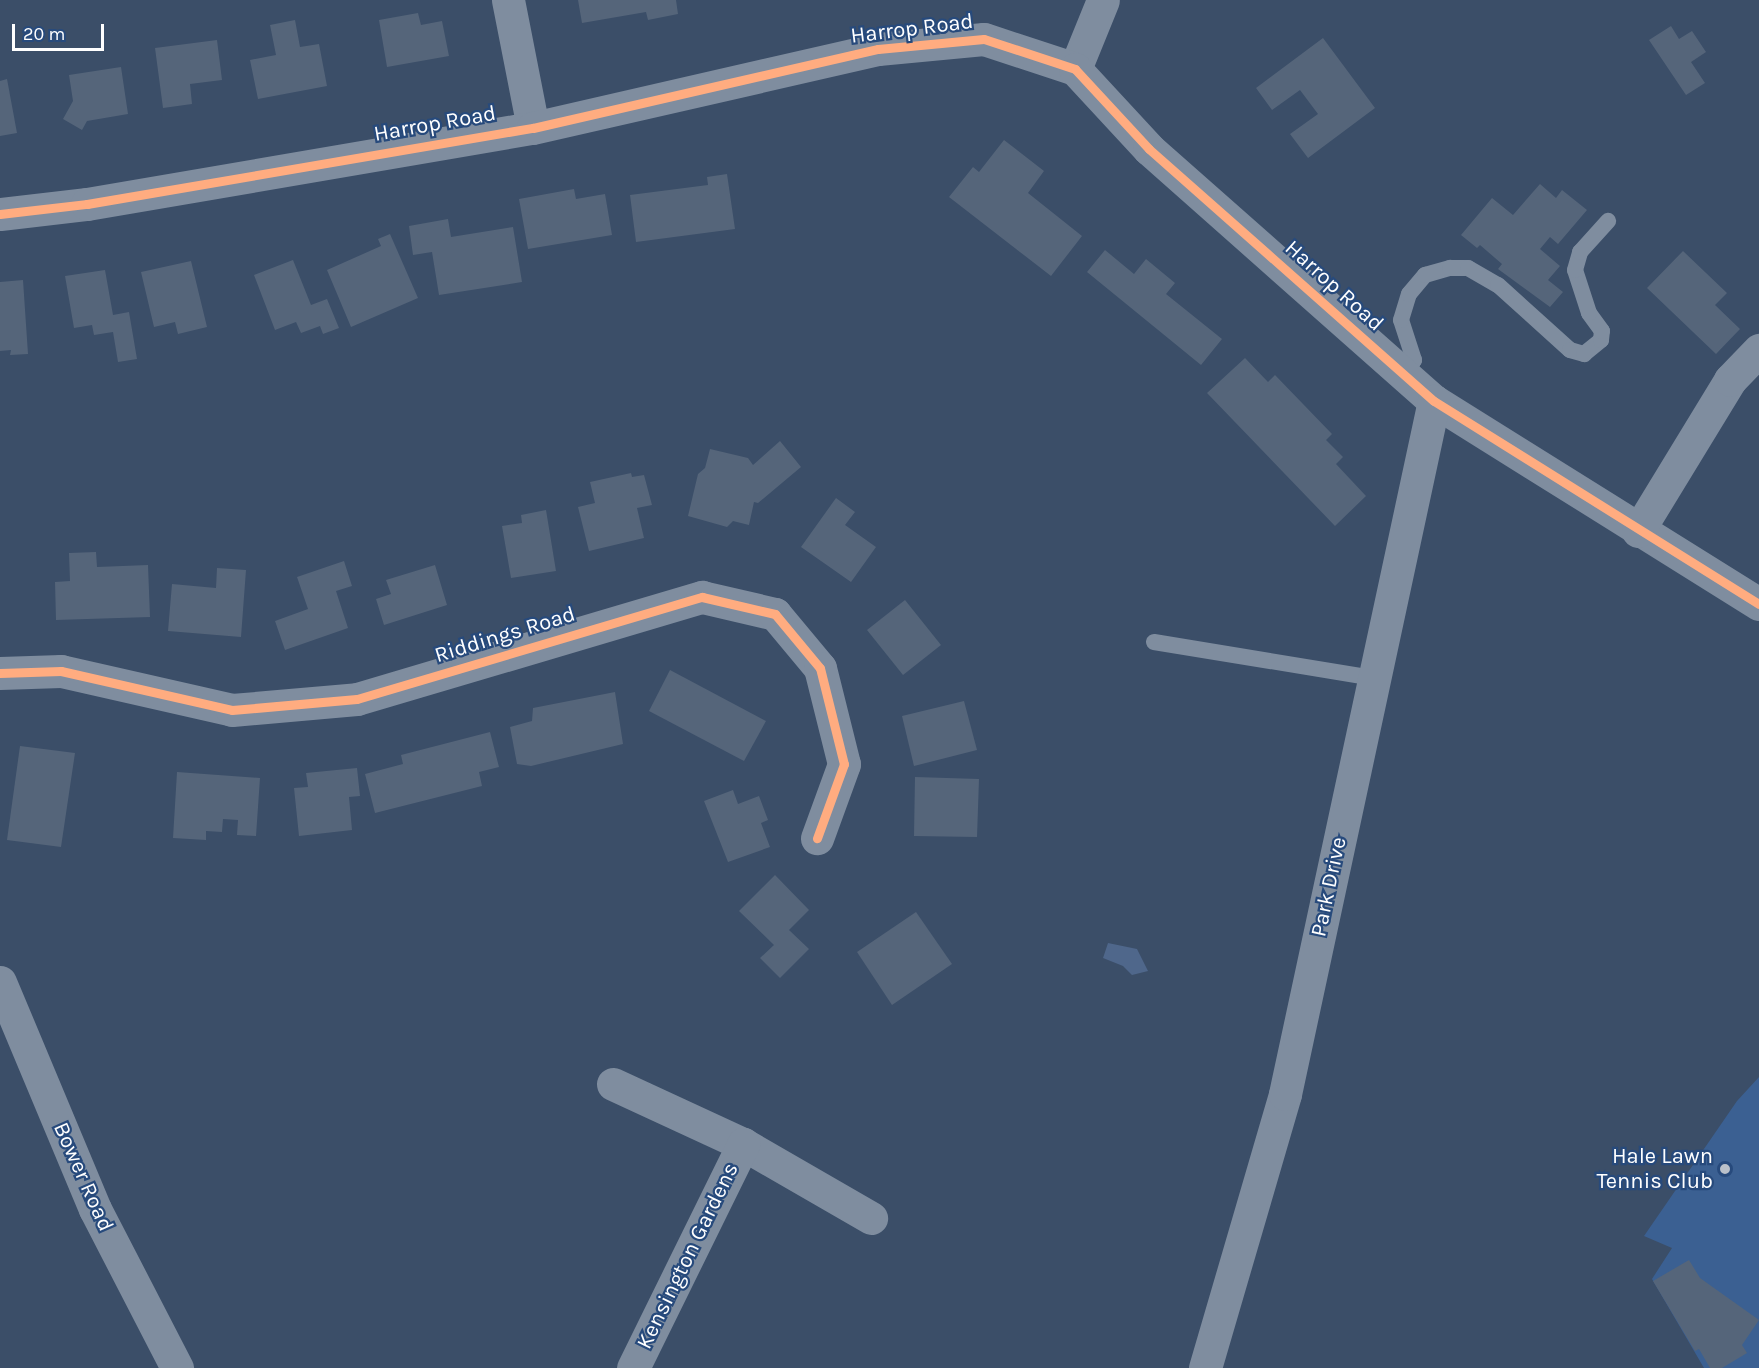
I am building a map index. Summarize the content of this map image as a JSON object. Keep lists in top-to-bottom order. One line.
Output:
{"streets":{"street":["Harrop Road","Riddings Road","Park Drive","Bower Road","Kensington Gardens"]},"crossings":[["Harrop Road","Park Drive"]],"places":["Hale Lawn Tennis Club"],"scale_bar":"20 m"}
